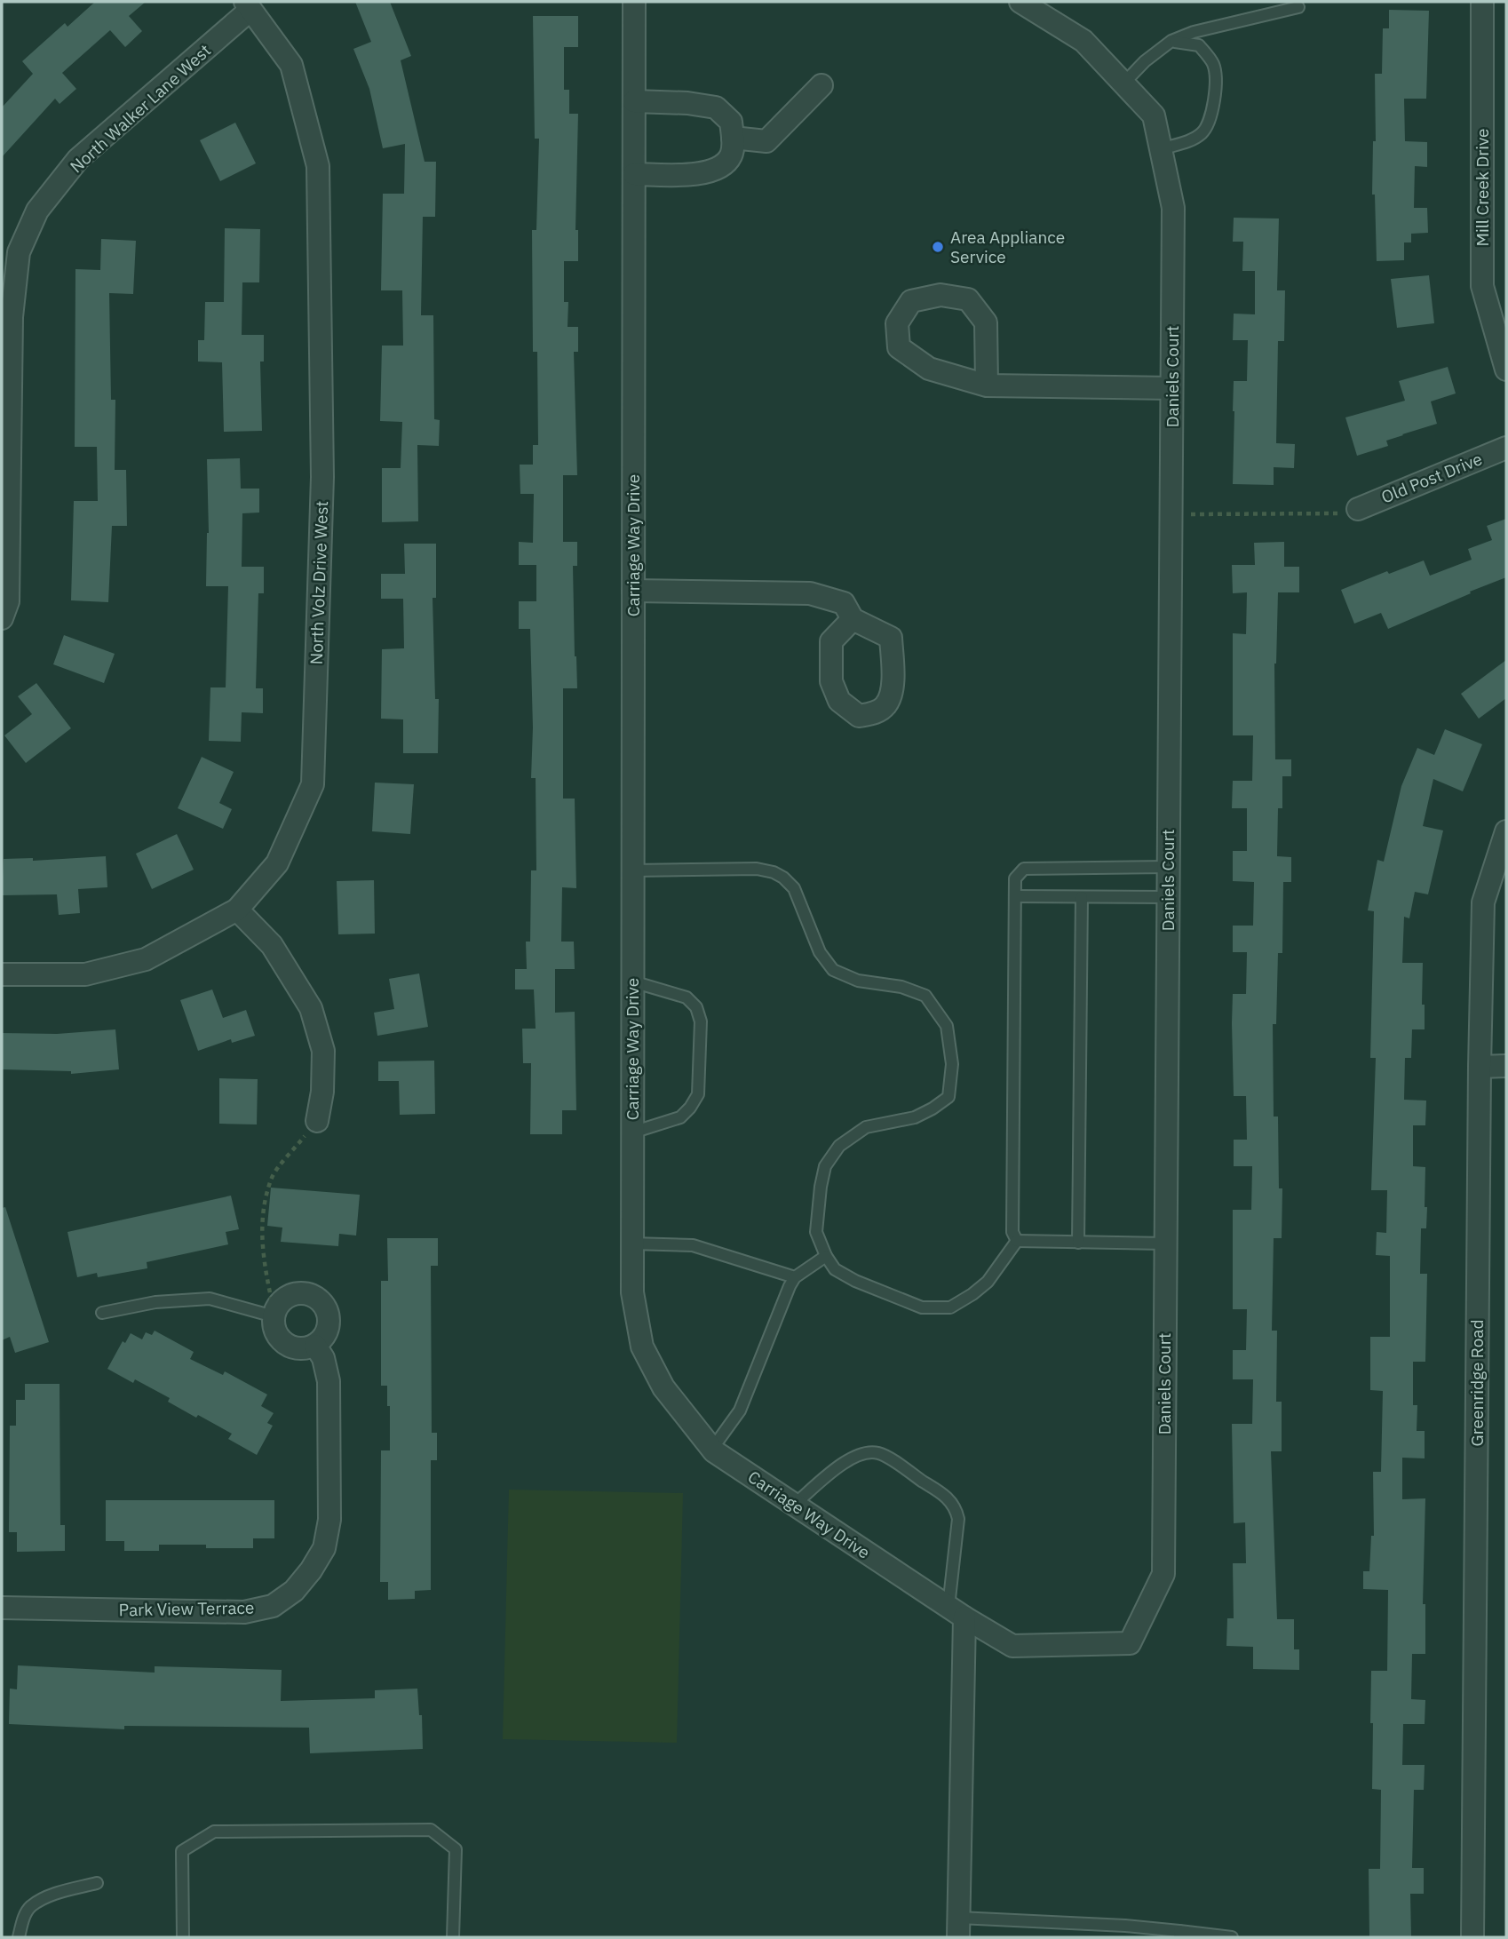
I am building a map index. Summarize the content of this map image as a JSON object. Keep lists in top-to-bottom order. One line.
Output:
{"streets":{"street":["North Walker Lane West","Mill Creek Drive","Daniels Court","Old Post Drive","Carriage Way Drive","North Volz Drive West","Greenridge Road","Park View Terrace"]},"crossings":[["North Walker Lane West","North Volz Drive West"],["Daniels Court","Carriage Way Drive"]],"places":["Area Appliance Service"]}
